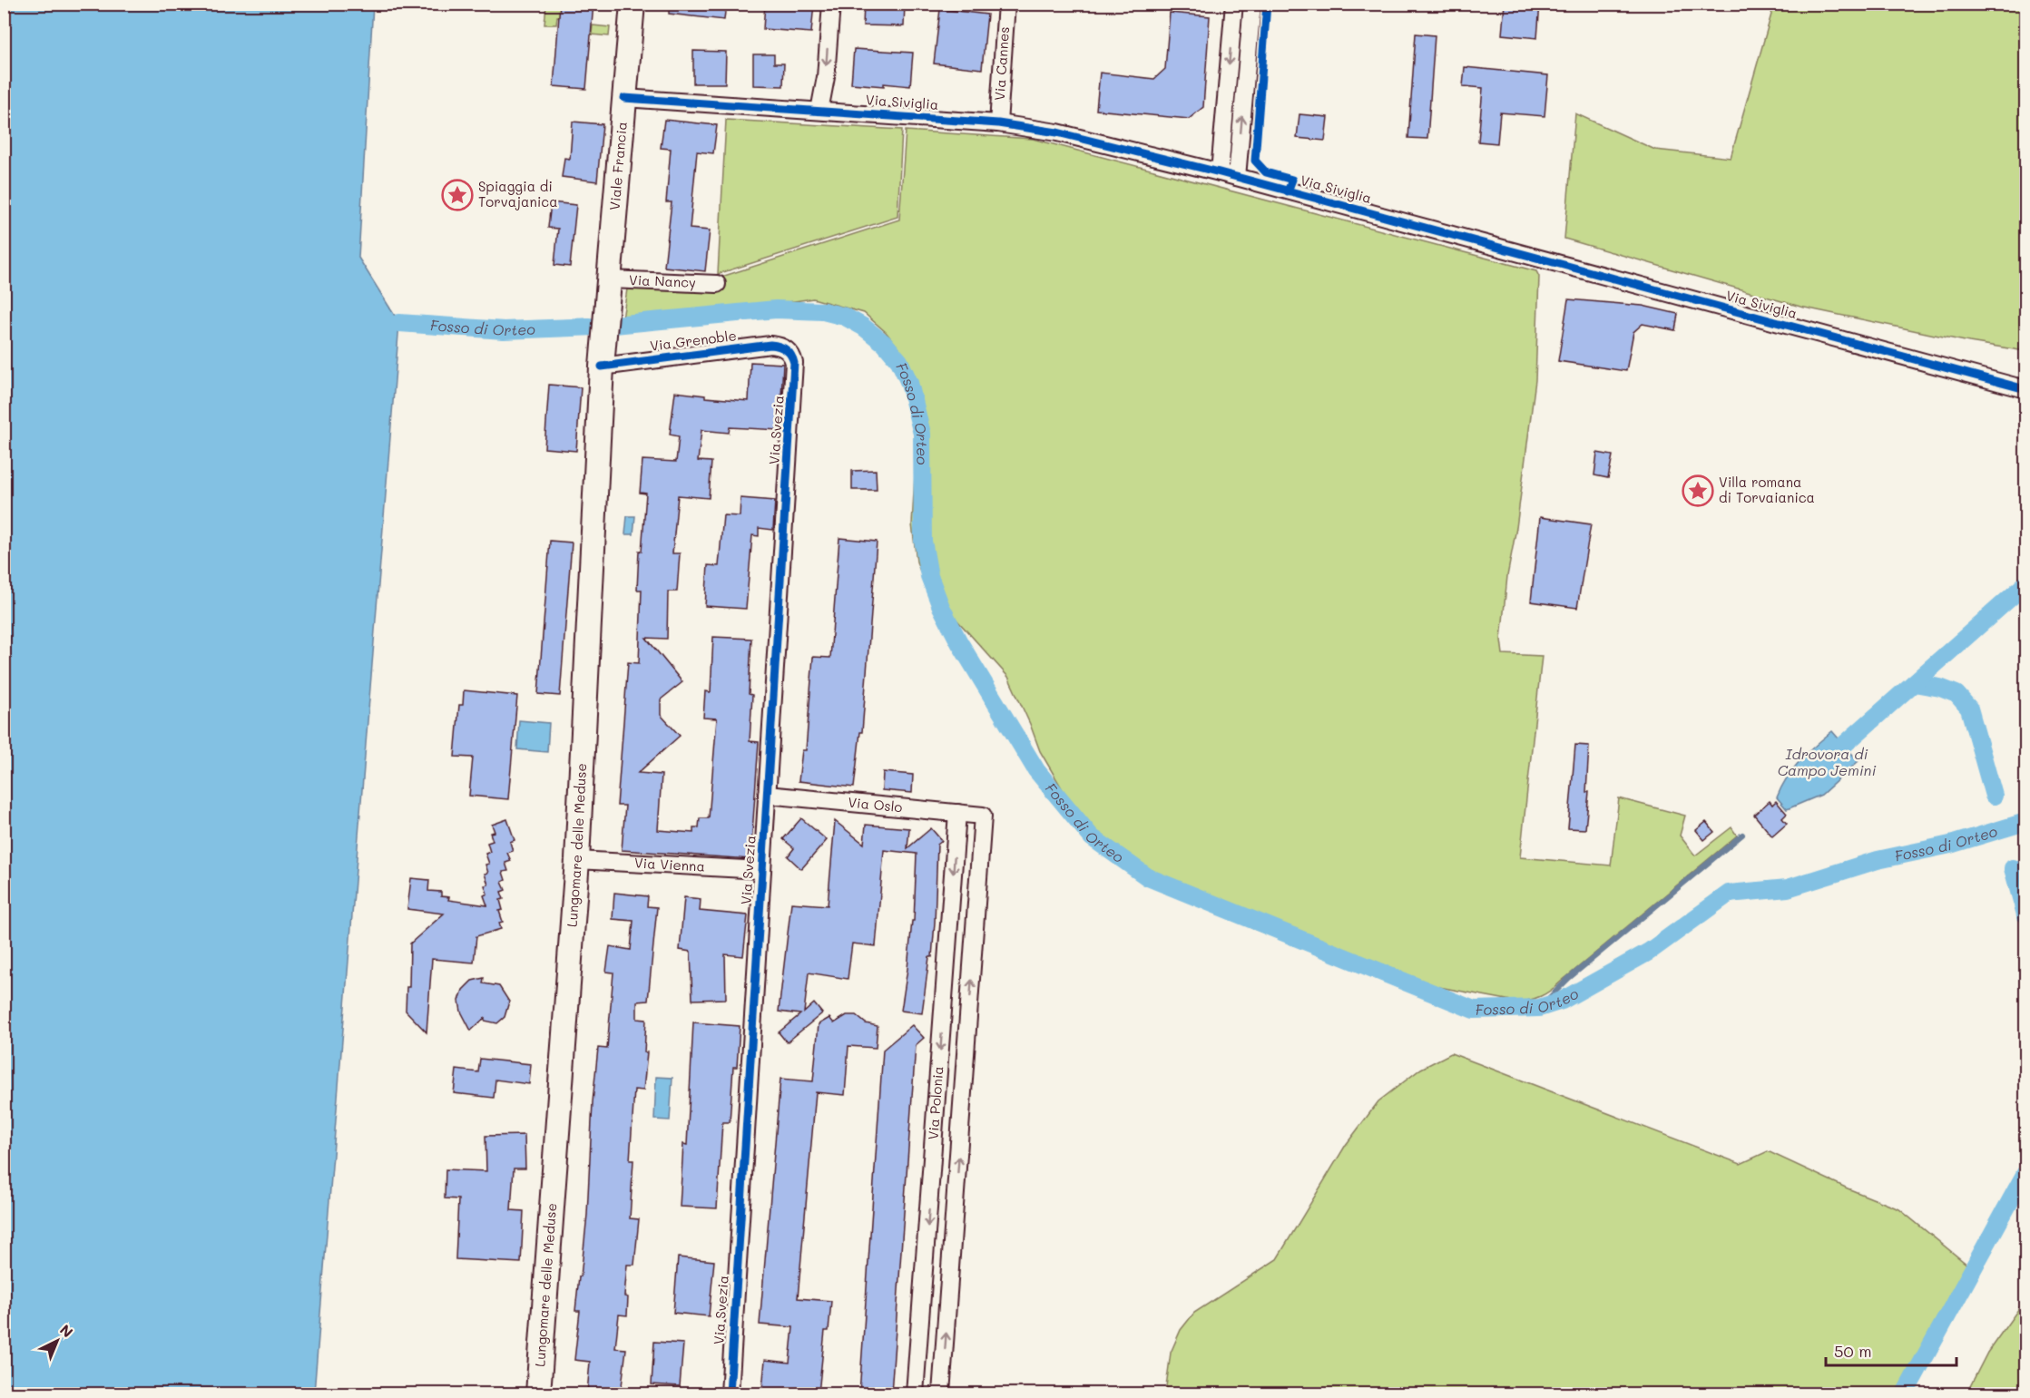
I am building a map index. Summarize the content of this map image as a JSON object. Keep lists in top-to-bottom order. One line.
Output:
{"streets":{"main road":["Viale Francia","Lungomare delle Meduse"],"street":["Via Cannes","Via Siviglia","Via Nancy","Via Grenoble","Via Svezia","Via Oslo","Via Vienna","Via Polonia"]},"crossings":[["Via Cannes","Via Siviglia"],["Via Siviglia","Viale Francia"],["Viale Francia","Via Nancy"],["Viale Francia","Lungomare delle Meduse"],["Via Nancy","Lungomare delle Meduse"],["Via Grenoble","Via Svezia"],["Via Grenoble","Lungomare delle Meduse"],["Via Svezia","Via Oslo"],["Via Svezia","Via Vienna"],["Via Oslo","Via Polonia"],["Lungomare delle Meduse","Via Vienna"]],"water":["Fosso di Orteo","Idrovora di Campo Jemini"],"places":{"place":["Spiaggia di Torvajanica","Villa romana di Torvaianica"]},"scale_bar":"50 m","north":"top right"}
